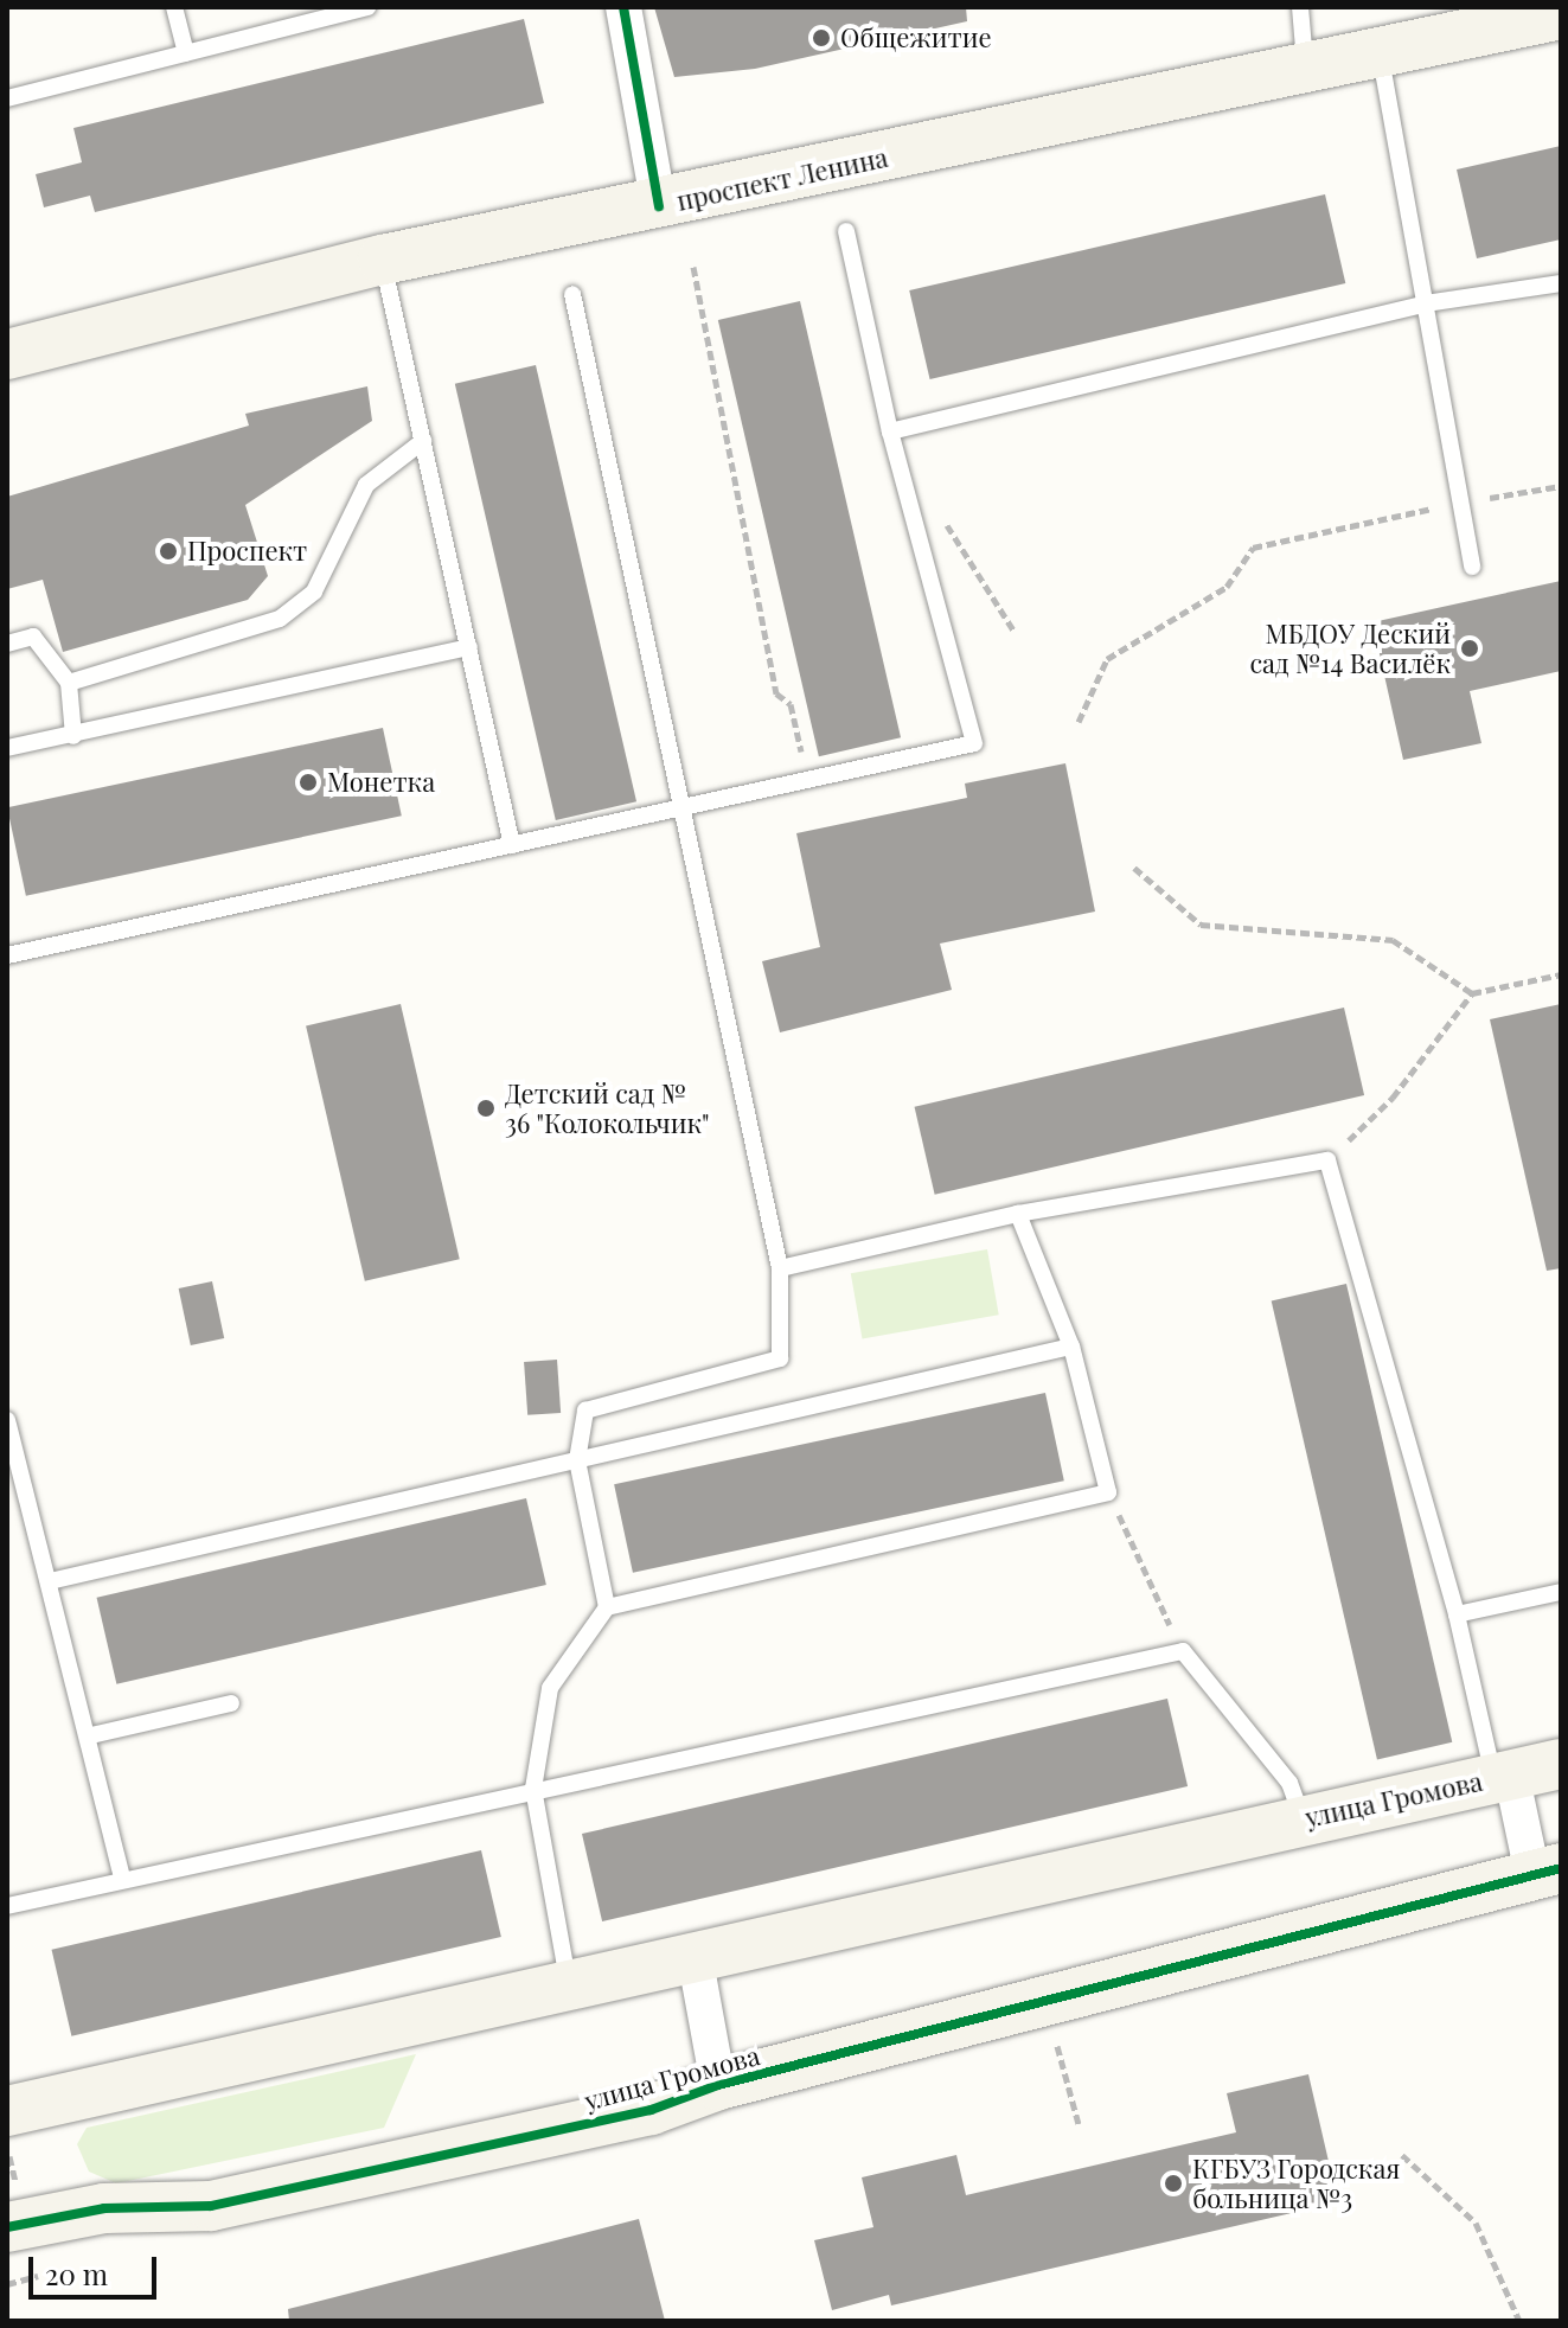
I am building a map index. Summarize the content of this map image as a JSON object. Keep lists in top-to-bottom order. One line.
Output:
{"streets":{"street":["проспект Ленина","улица Громова"]},"places":["Общежитие","Проспект","МБДОУ Деский сад №14 Василёк","Монетка","Детский сад № 36 \"Колокольчик\"","КГБУЗ Городская больница №3"],"scale_bar":"20 m"}
